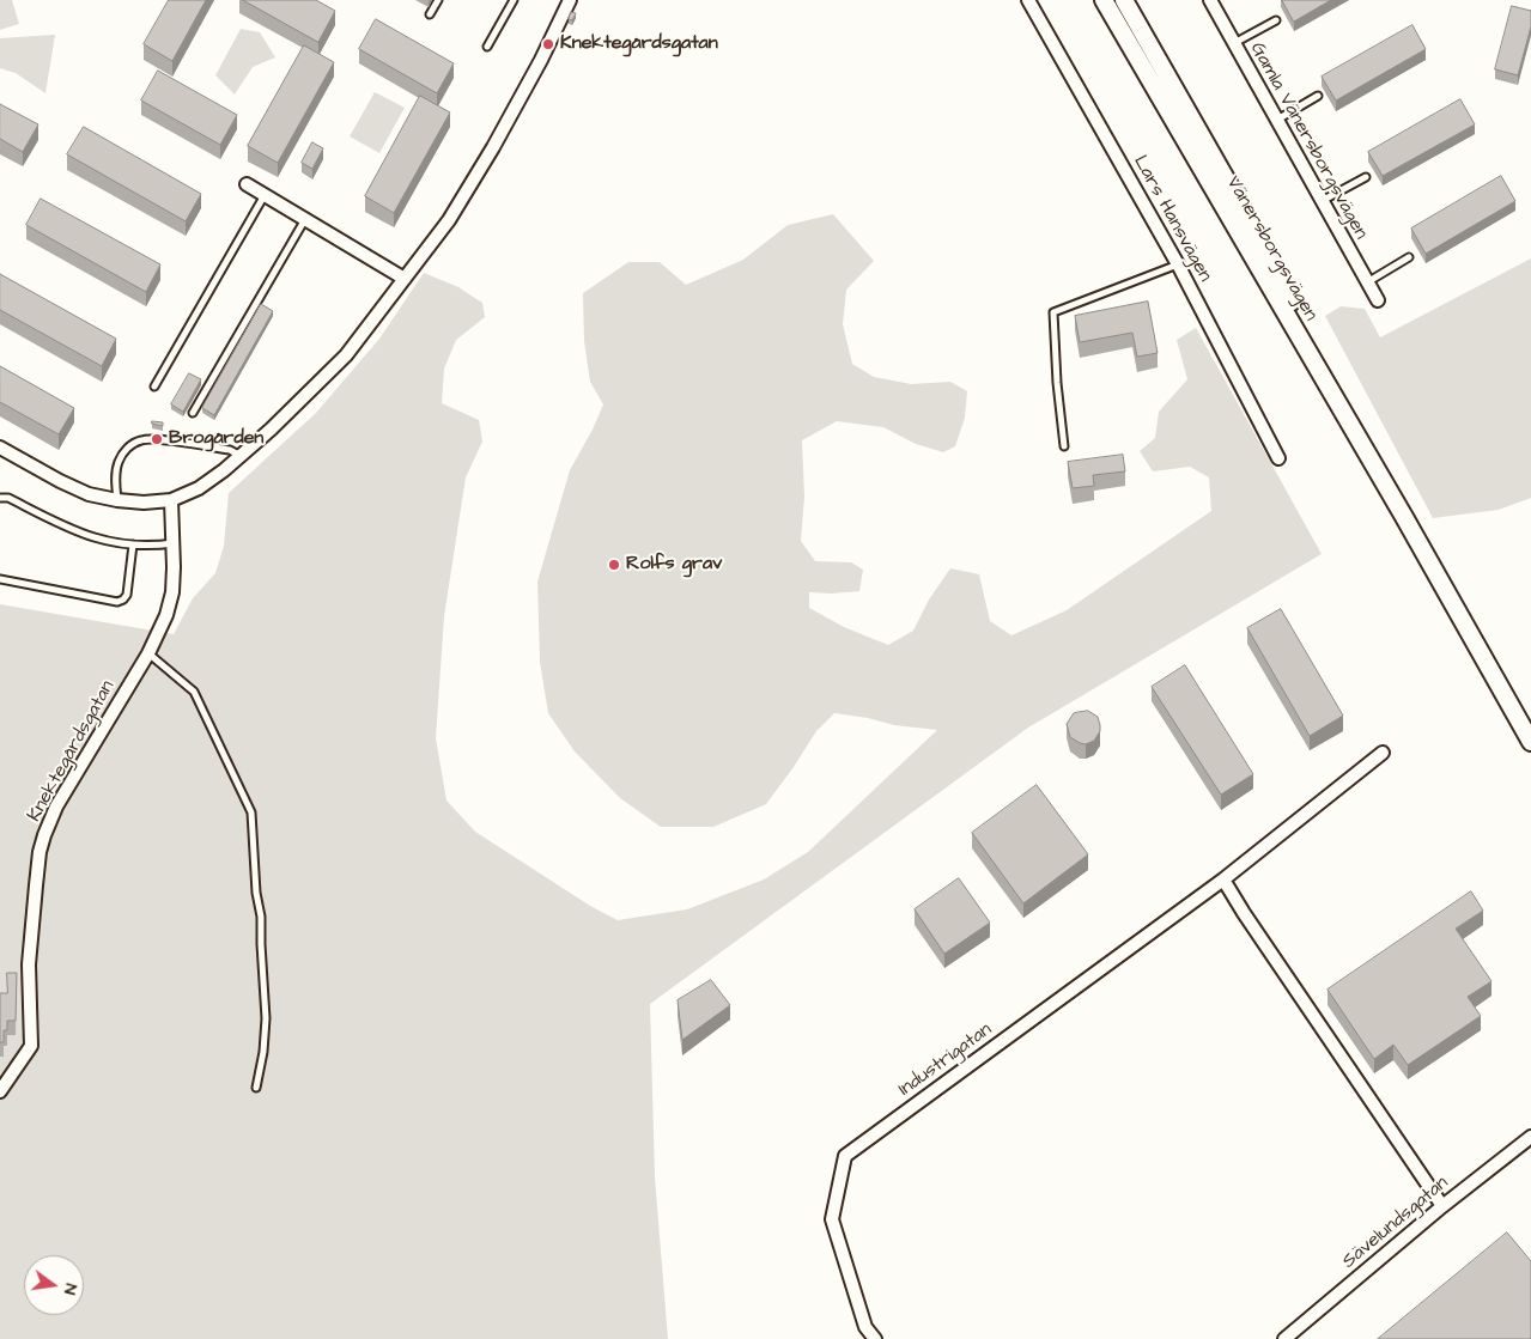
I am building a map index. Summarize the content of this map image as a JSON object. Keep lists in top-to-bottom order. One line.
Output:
{"streets":{"main road":["Vänersborgsvägen"],"street":["Gamla Vänersborgsvägen","Lars Hansvägen","Knektegårdsgatan","Industrigatan","Sävelundsgatan"]},"places":["Knektegårdsgatan","Brogården","Rolfs grav"],"north":"right"}
